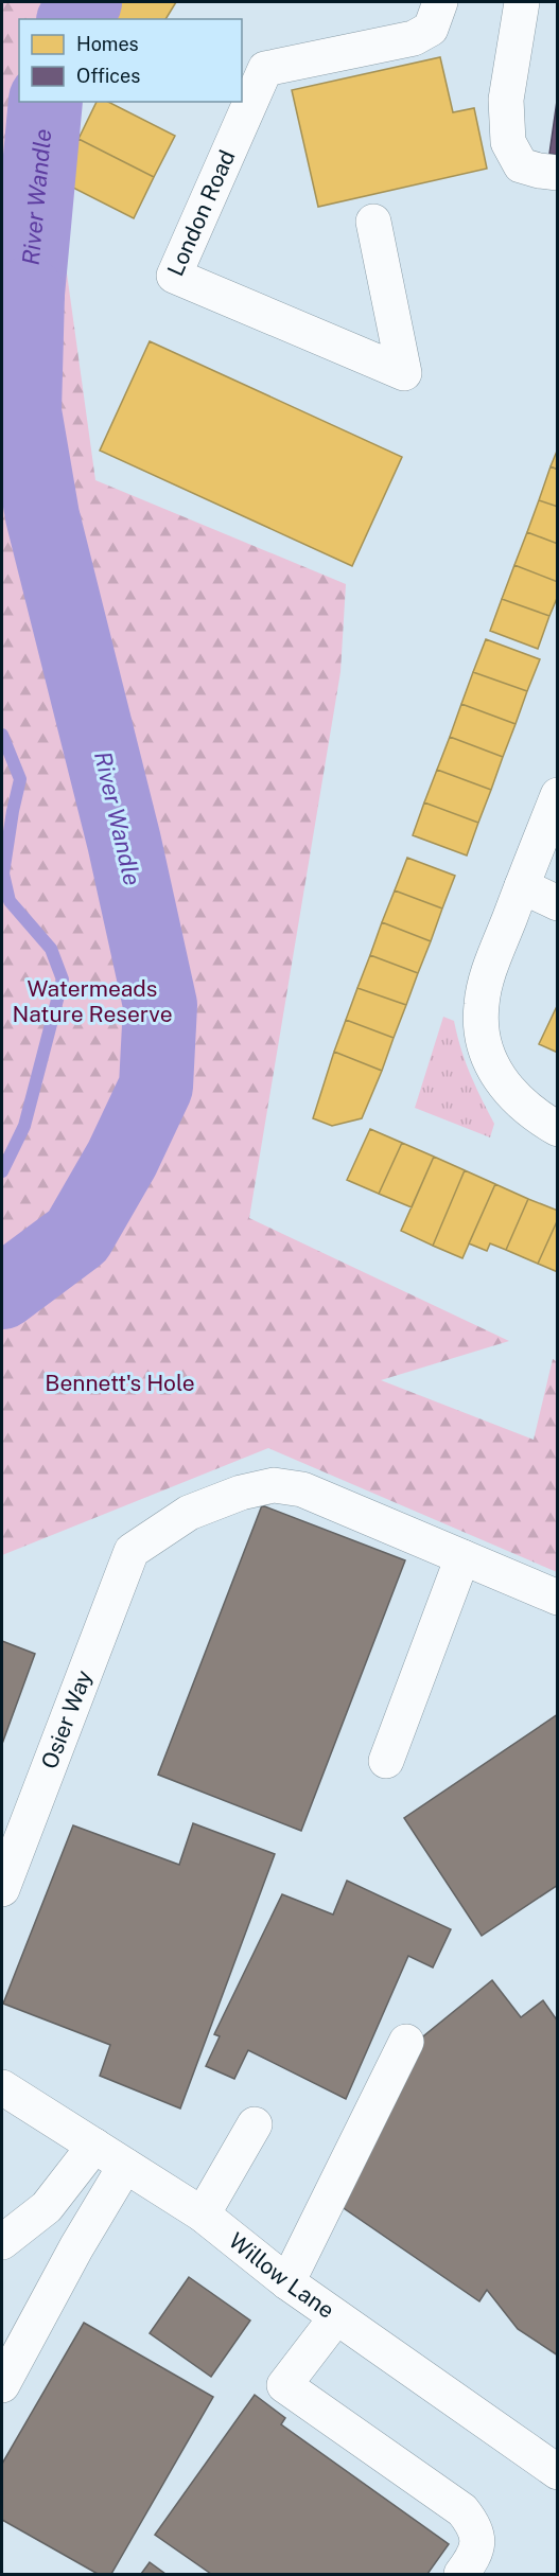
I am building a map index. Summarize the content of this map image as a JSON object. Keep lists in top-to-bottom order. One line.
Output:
{"streets":{"street":["London Road","Osier Way","Willow Lane"]},"water":["River Wandle"],"parks":["Watermeads Nature Reserve","Bennett's Hole"],"legend":["Homes","Offices"]}
